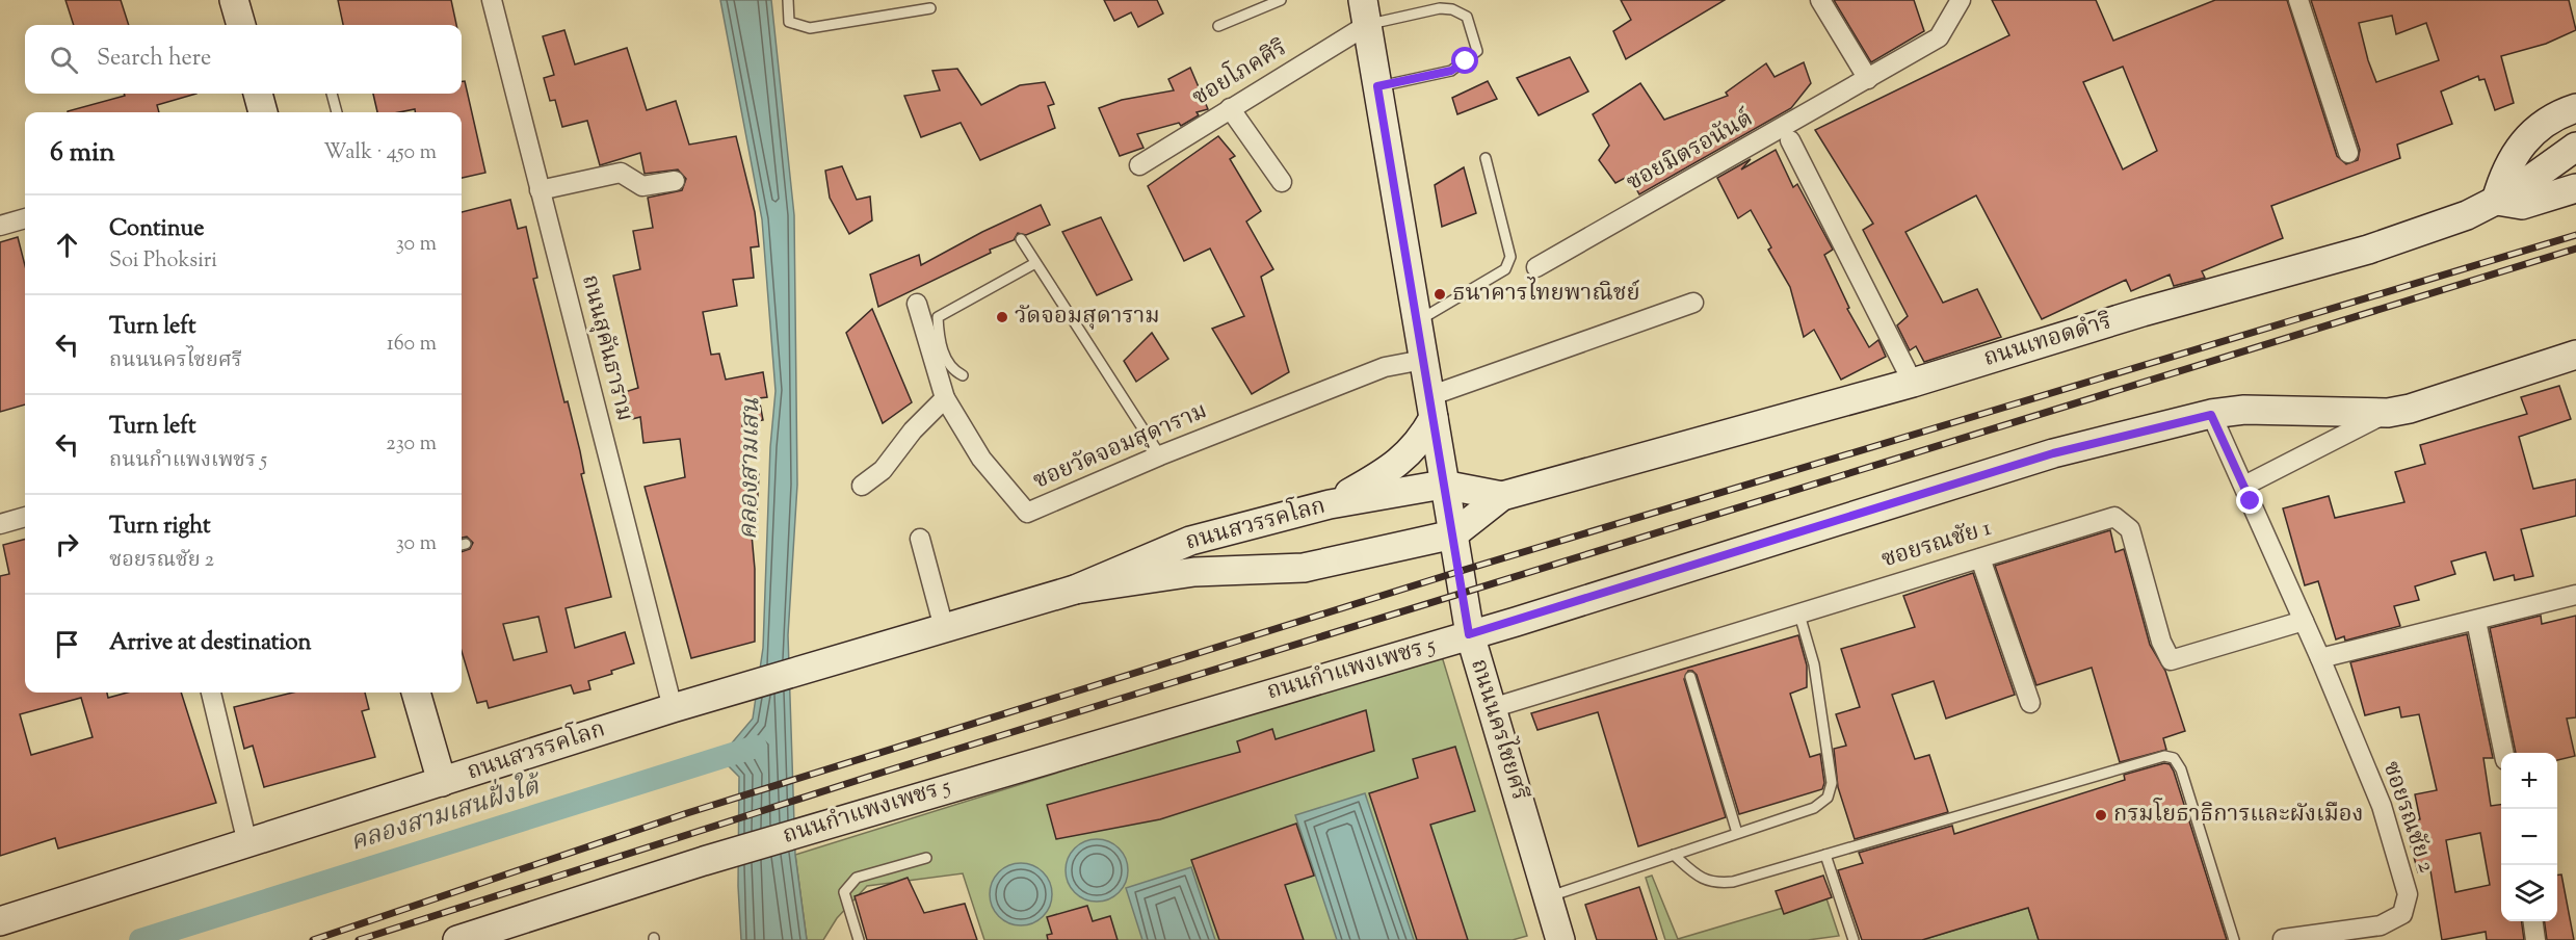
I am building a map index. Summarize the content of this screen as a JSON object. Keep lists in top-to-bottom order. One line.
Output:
{"streets":{"street":["ซอยโภคศิริ","ซอยมิตรอนันต์","ถนนเทอดดำริ","ถนนสุคันธาราม","ซอยวัดจอมสุดาราม","ถนนสวรรคโลก","ซอยรณชัย 1","ถนนกำแพงเพชร 5","ถนนนครไชยศรี","ซอยรณชัย 2"]},"crossings":[["ซอยโภคศิริ","ถนนนครไชยศรี"],["ถนนเทอดดำริ","ถนนสวรรคโลก"],["ถนนเทอดดำริ","ถนนนครไชยศรี"],["ถนนสุคันธาราม","ถนนสวรรคโลก"],["ซอยวัดจอมสุดาราม","ถนนนครไชยศรี"],["ถนนสวรรคโลก","ถนนนครไชยศรี"],["ซอยรณชัย 1","ถนนนครไชยศรี"],["ซอยรณชัย 1","ซอยรณชัย 2"],["ถนนกำแพงเพชร 5","ถนนนครไชยศรี"],["ถนนกำแพงเพชร 5","ซอยรณชัย 2"]],"water":["คลองสามเสน","คลองสามเสนฝั่งใต้"],"places":["ธนาคารไทยพาณิชย์","วัดจอมสุดาราม","กรมโยธาธิการและผังเมือง"],"page":{"search":"Search here","heading":["6 min","Walk · 450 m"],"list":[["Continue","Soi Phoksiri","30 m"],["Turn left","ถนนนครไชยศรี","160 m"],["Turn left","ถนนกำแพงเพชร 5","230 m"],["Turn right","ซอยรณชัย 2","30 m"],"Arrive at destination"],"map_buttons":["+","−"]}}
